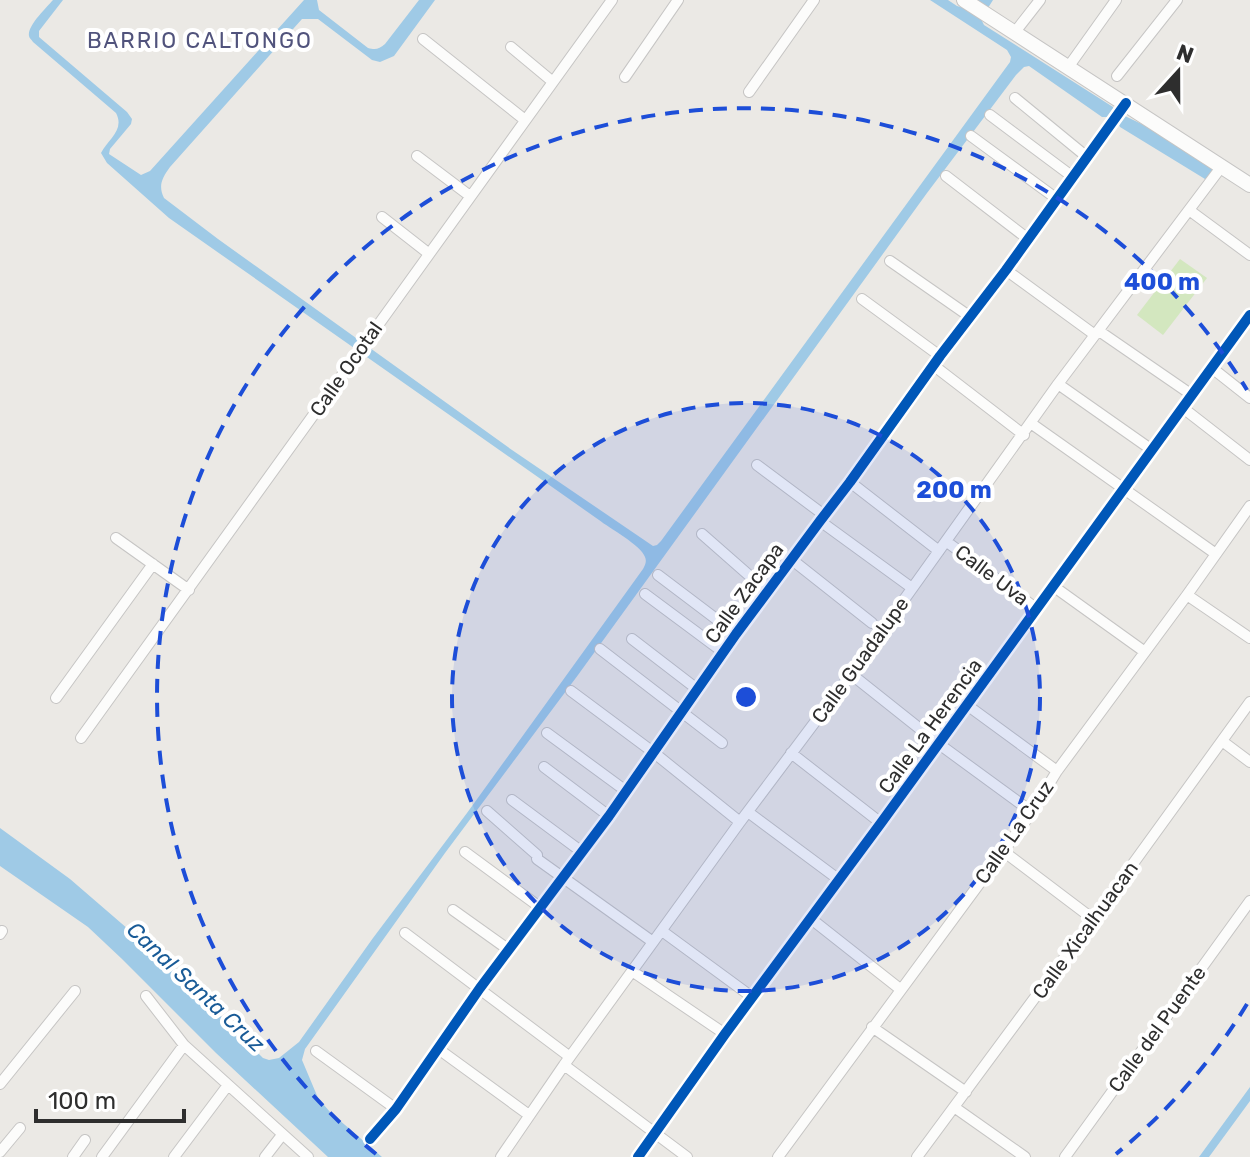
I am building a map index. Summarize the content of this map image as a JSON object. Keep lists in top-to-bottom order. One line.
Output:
{"streets":{"street":["Calle Ocotal","Calle Uva","Calle Zacapa","Calle Guadalupe","Calle La Herencia","Calle La Cruz","Calle Xicalhuacan","Calle del Puente"]},"crossings":[["Calle Uva","Calle Guadalupe"],["Calle Uva","Calle La Herencia"]],"districts":["BARRIO CALTONGO"],"water":["Canal Santa Cruz"],"scale_bar":"100 m","north":"top","rings":["400 m","200 m"]}
